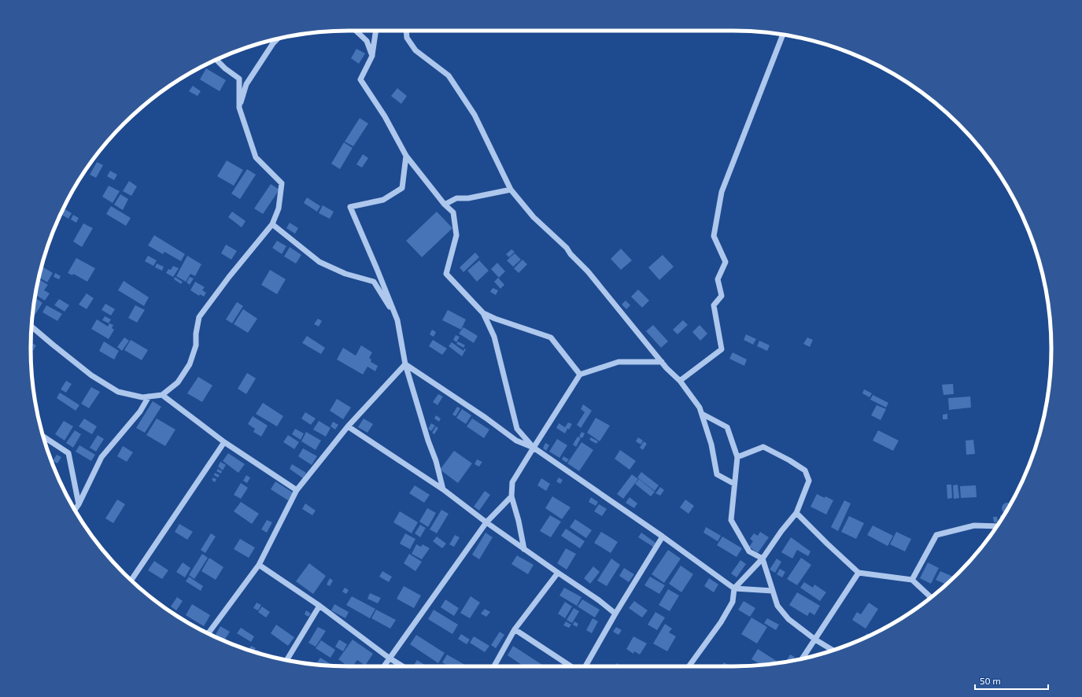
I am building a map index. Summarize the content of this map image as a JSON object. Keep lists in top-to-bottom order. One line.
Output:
{"scale_bar":"50 m"}
